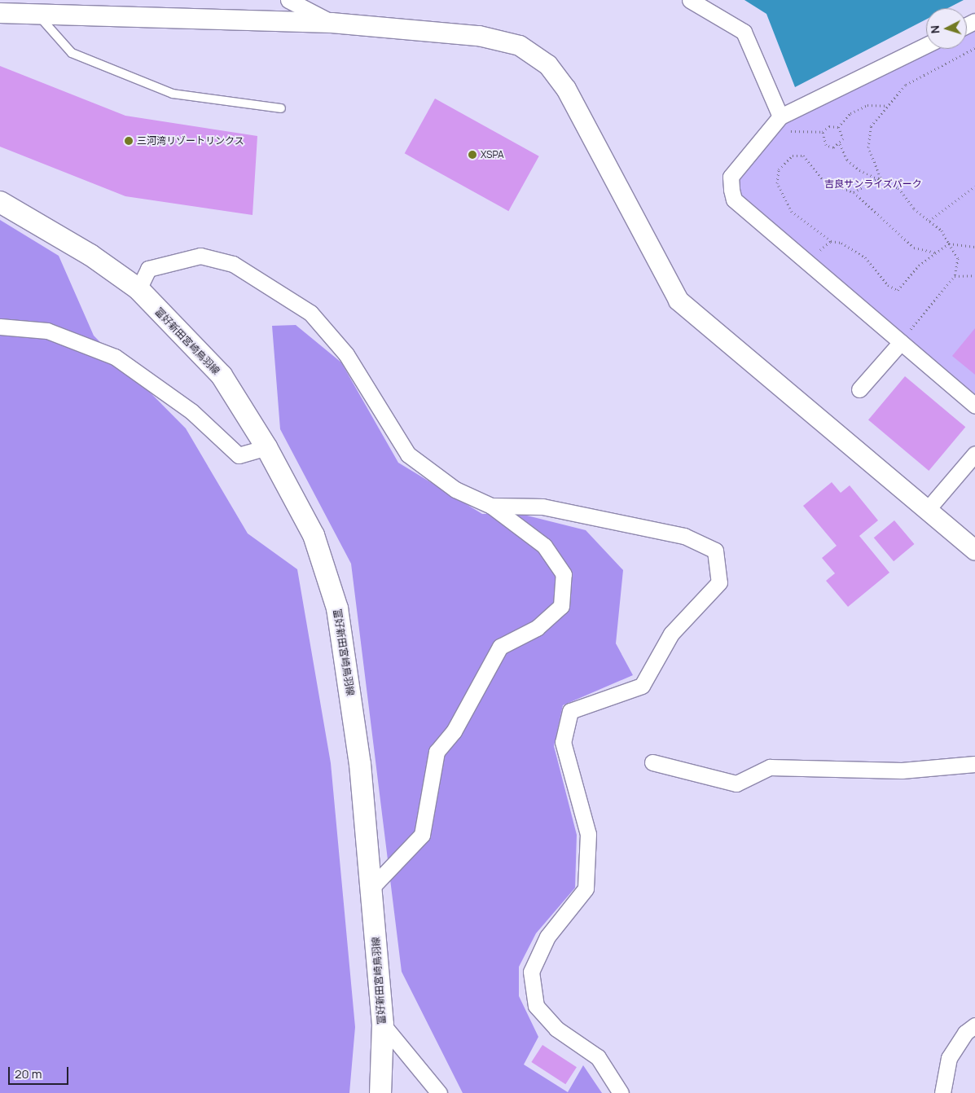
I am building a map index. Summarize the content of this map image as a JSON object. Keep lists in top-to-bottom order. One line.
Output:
{"streets":{"main road":["富好新田宮崎鳥羽線"]},"parks":["吉良サンライズパーク"],"places":["三河湾リゾートリンクス","XSPA"],"scale_bar":"20 m","north":"left"}
